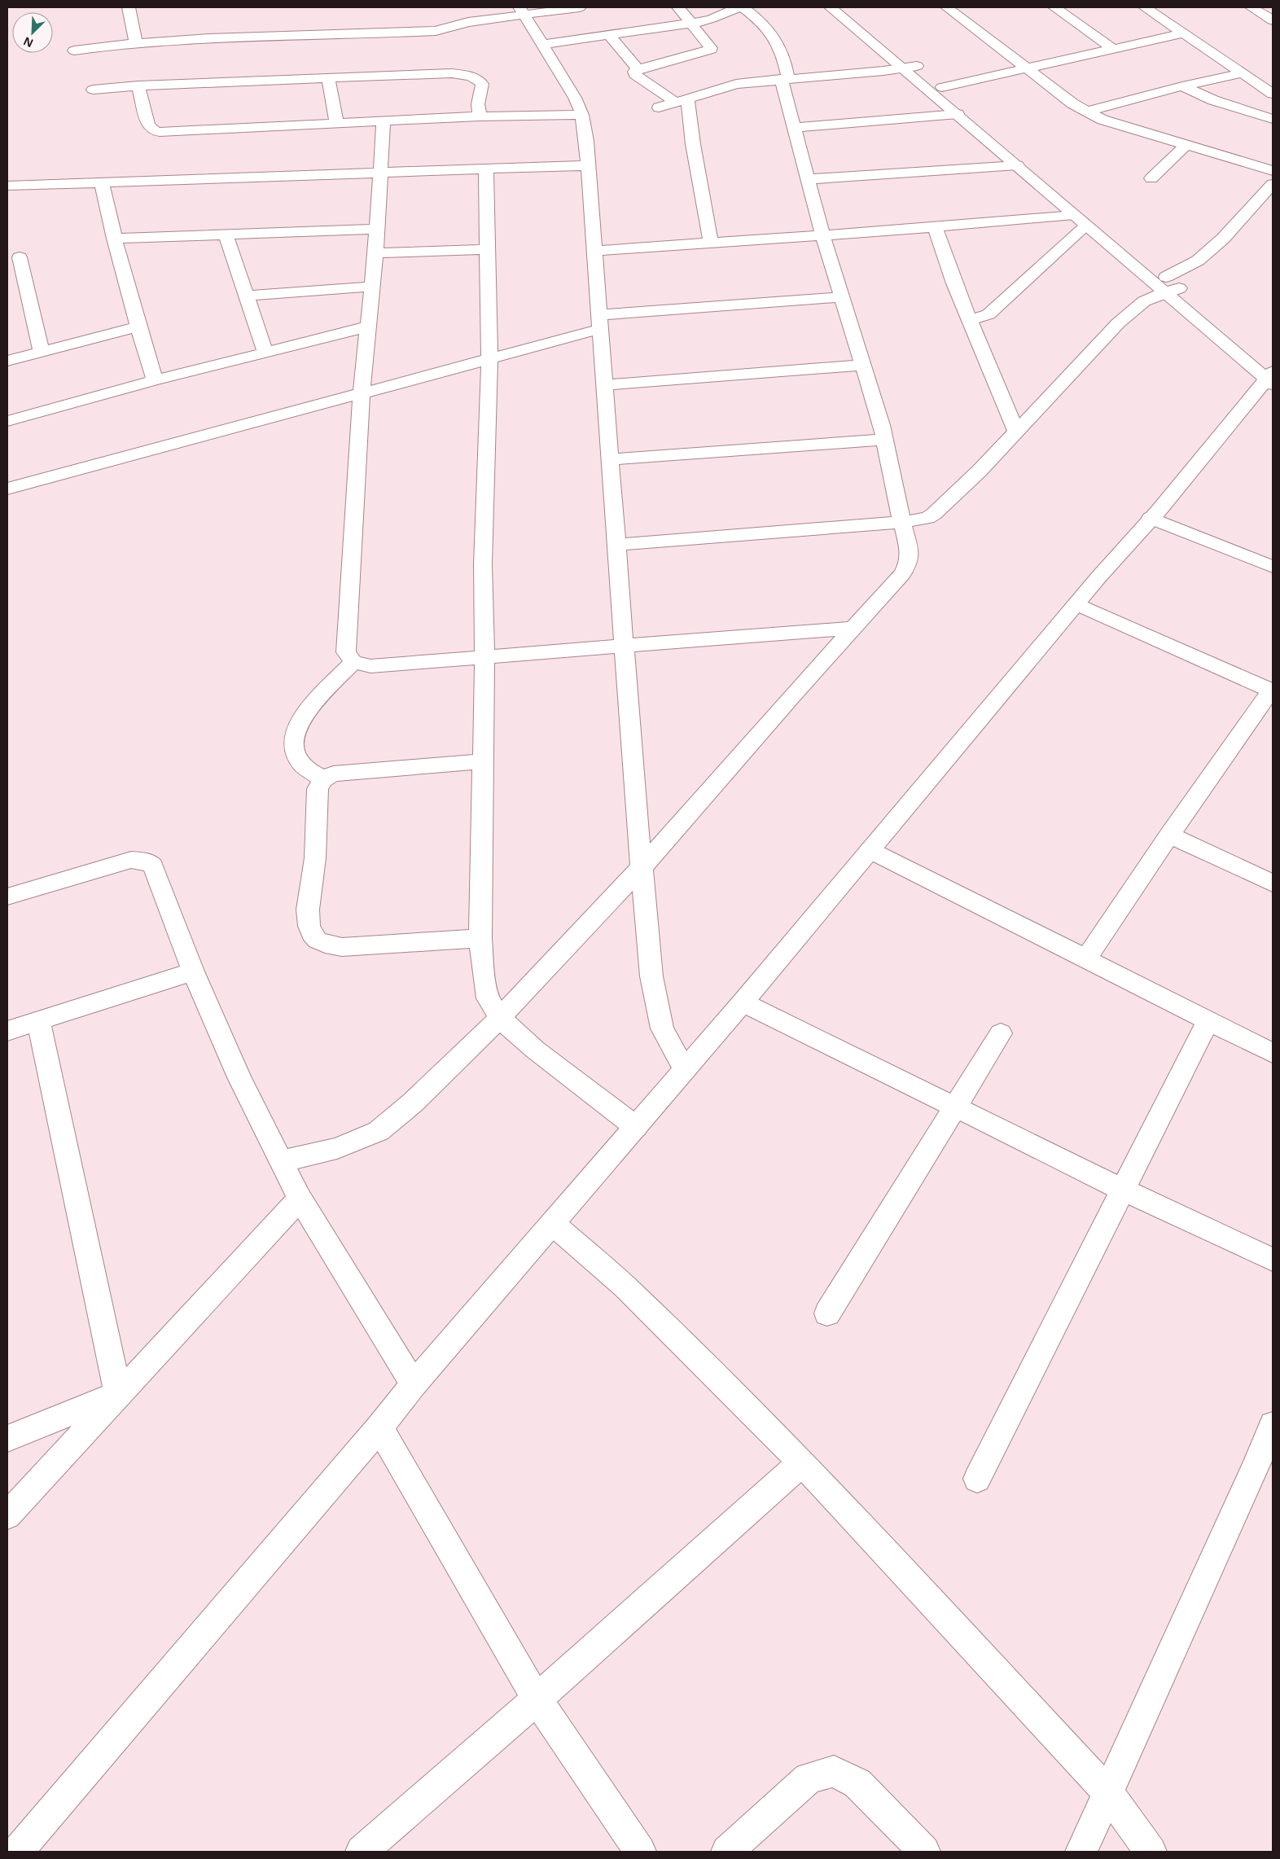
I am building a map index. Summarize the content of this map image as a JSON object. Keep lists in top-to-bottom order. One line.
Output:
{"north":"bottom left"}
